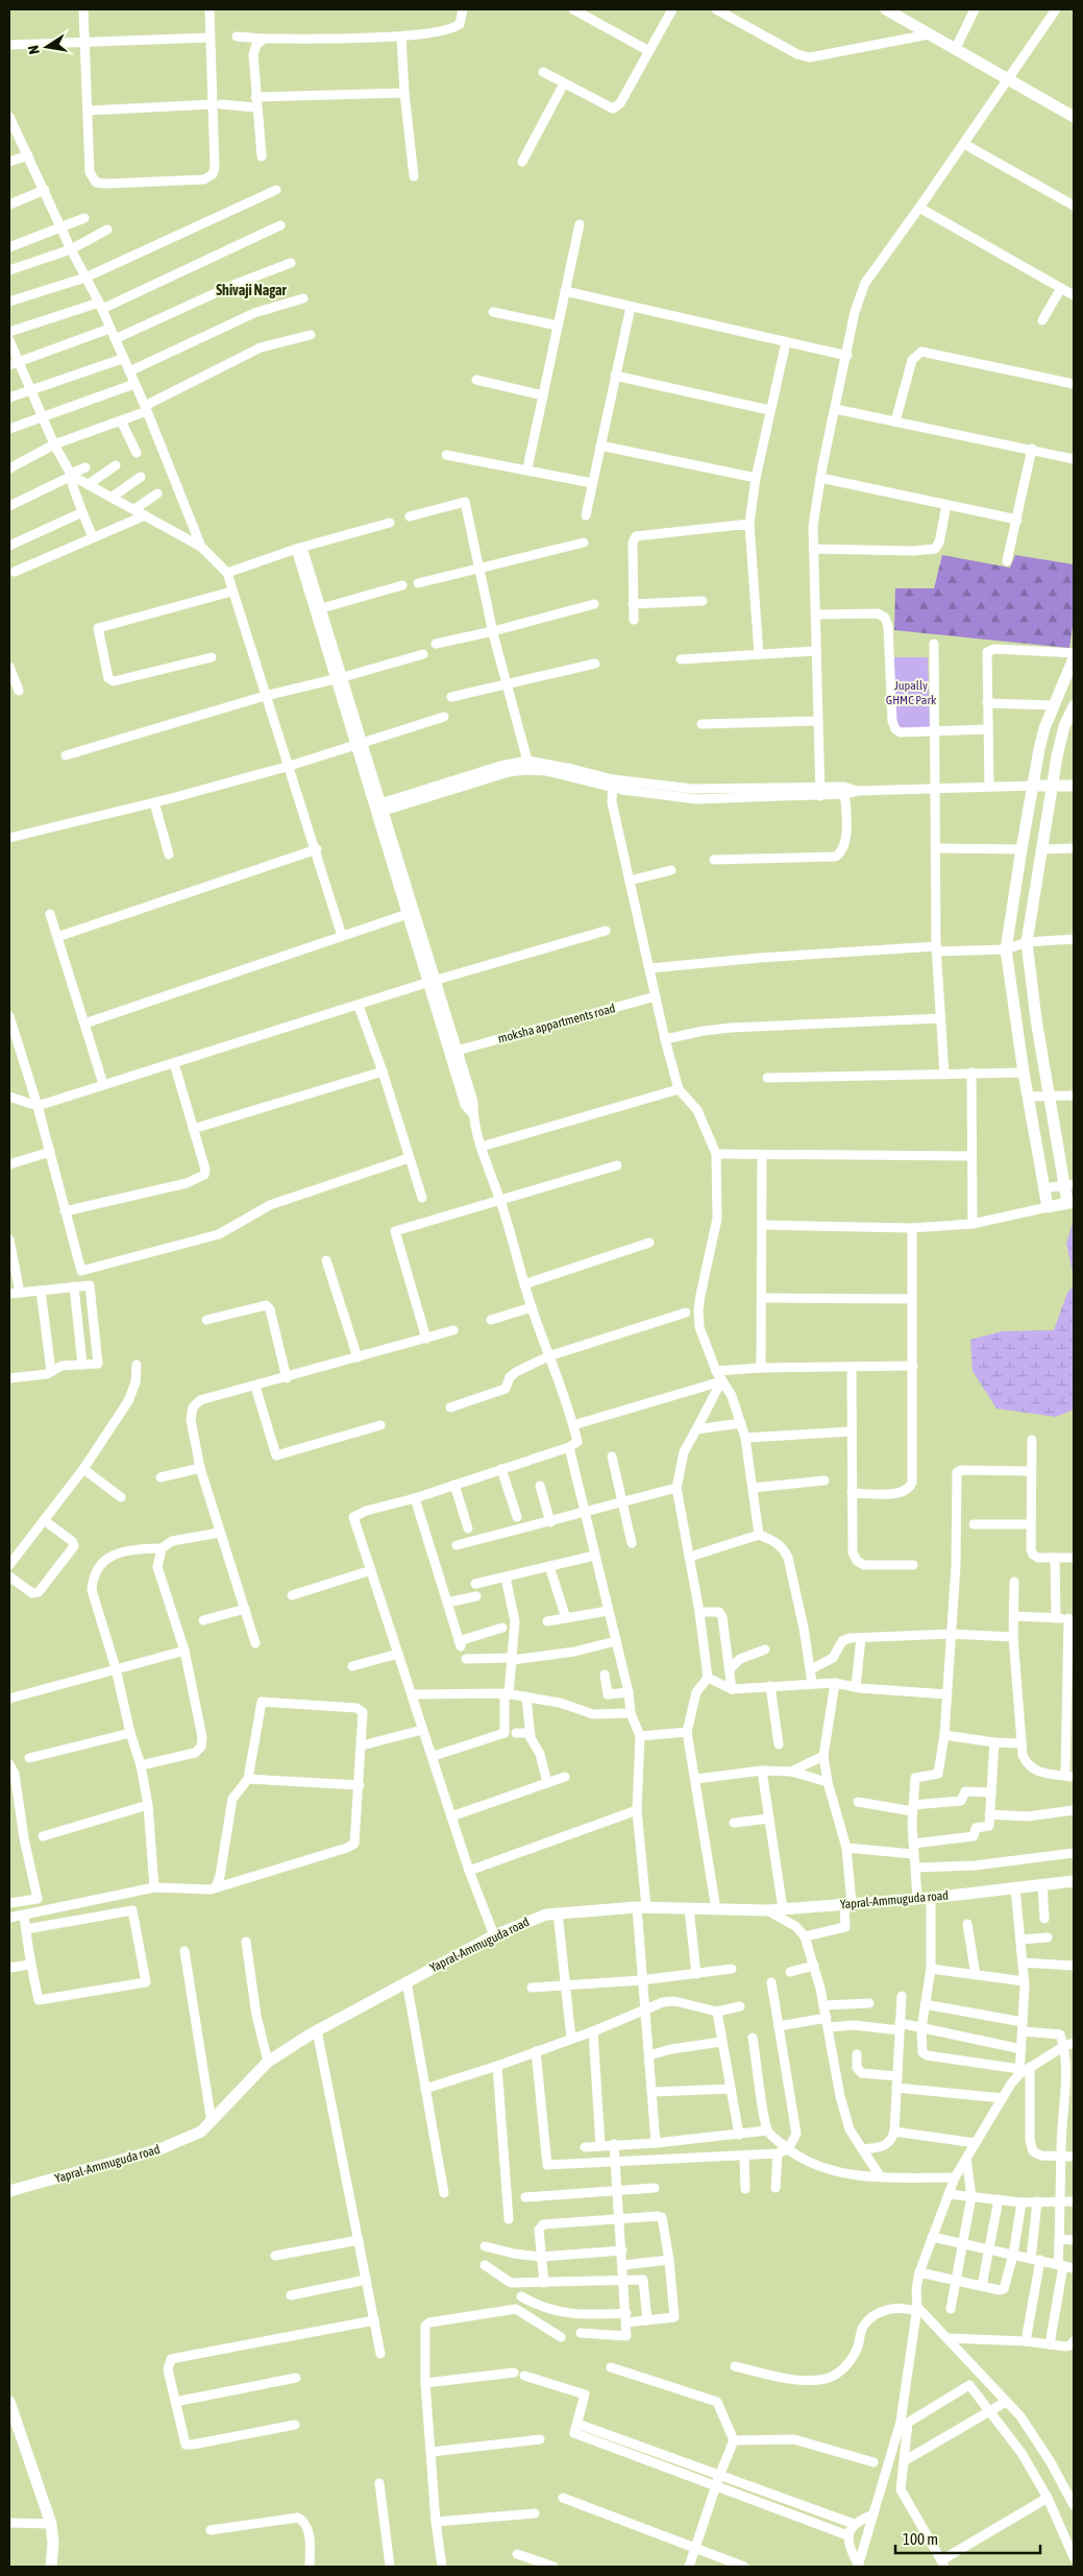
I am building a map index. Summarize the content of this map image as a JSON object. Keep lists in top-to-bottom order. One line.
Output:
{"streets":{"street":["moksha appartments road","Yapral-Ammuguda road"]},"districts":["Shivaji Nagar"],"parks":["Jupally GHMC Park"],"scale_bar":"100 m","north":"left"}
